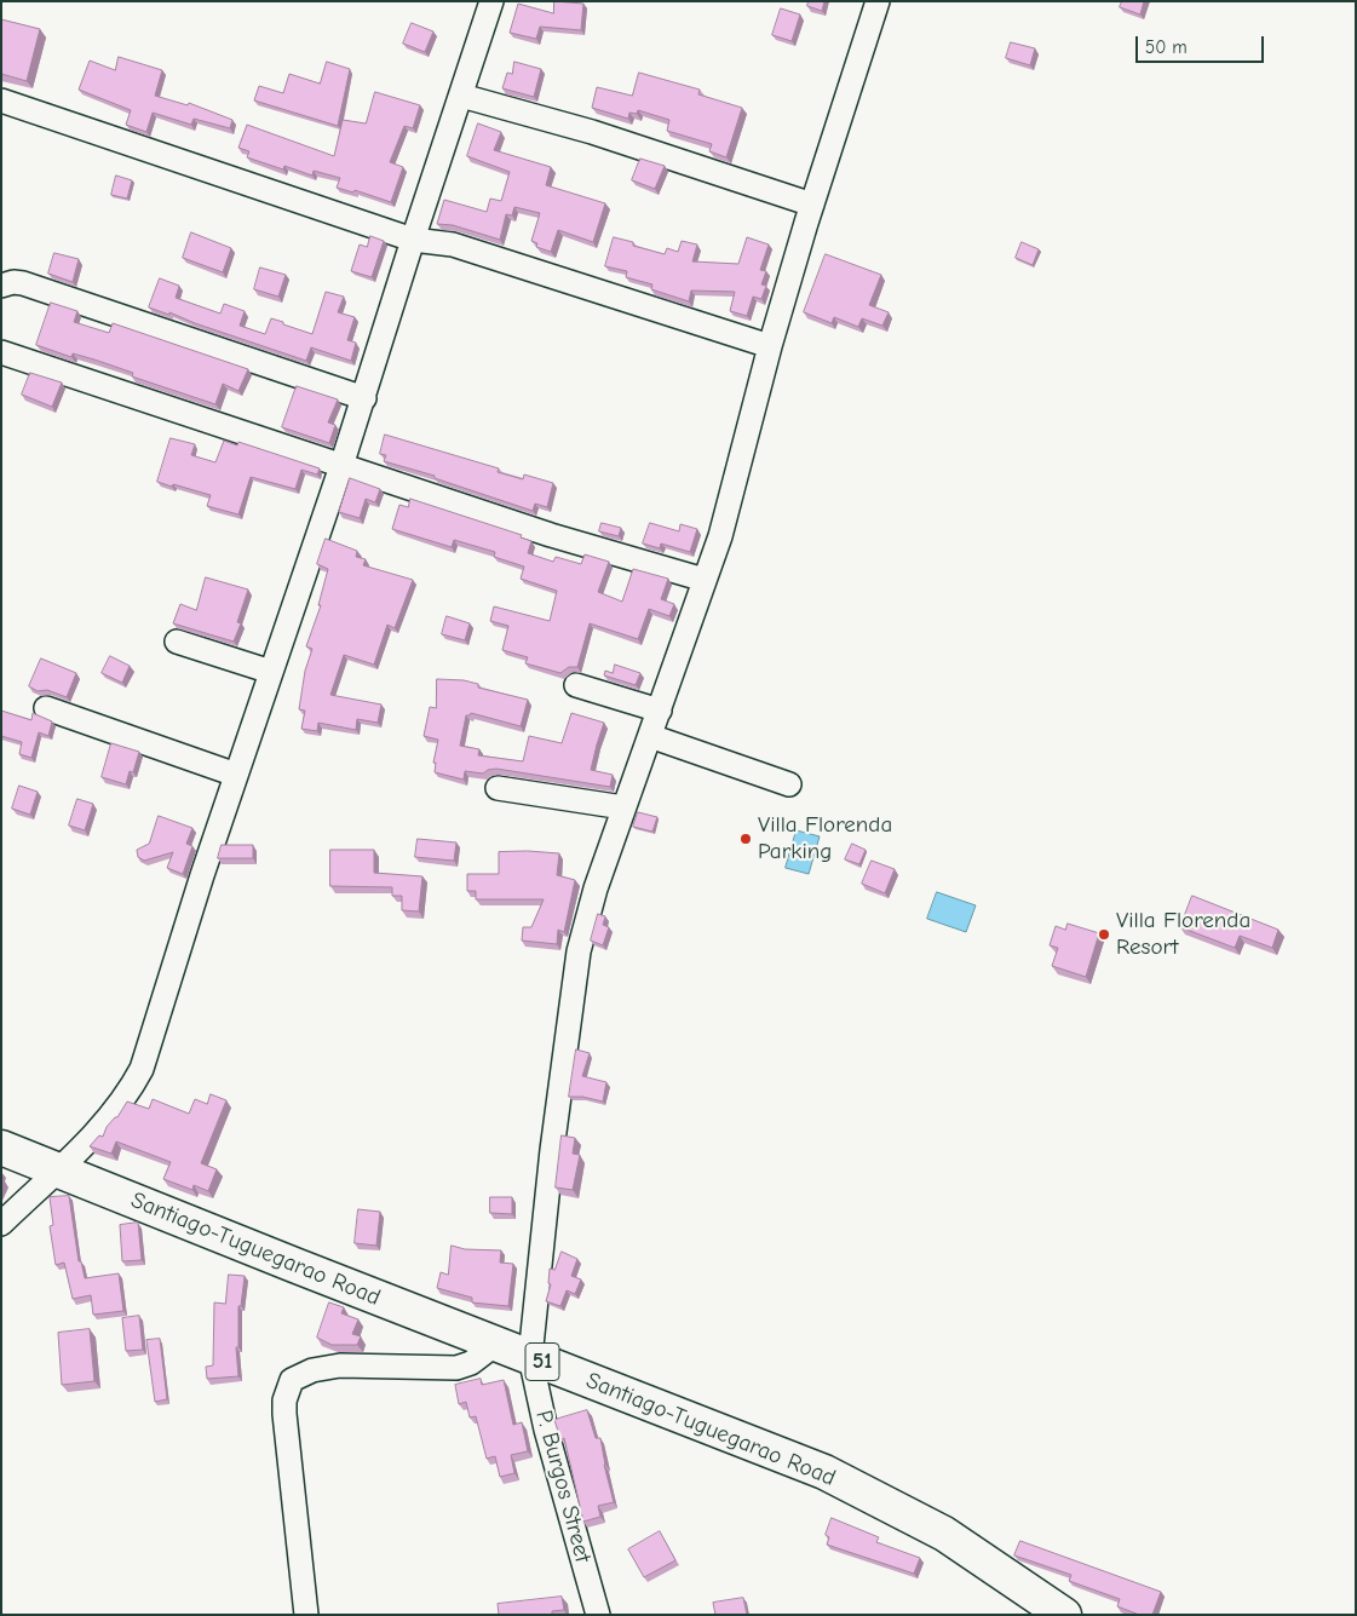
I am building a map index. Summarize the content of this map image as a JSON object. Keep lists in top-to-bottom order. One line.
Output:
{"streets":{"highway":["Santiago-Tuguegarao Road","51"],"street":["P. Burgos Street"]},"crossings":[["Santiago-Tuguegarao Road","P. Burgos Street"]],"places":["Villa Florenda Parking","Villa Florenda Resort"],"scale_bar":"50 m"}
